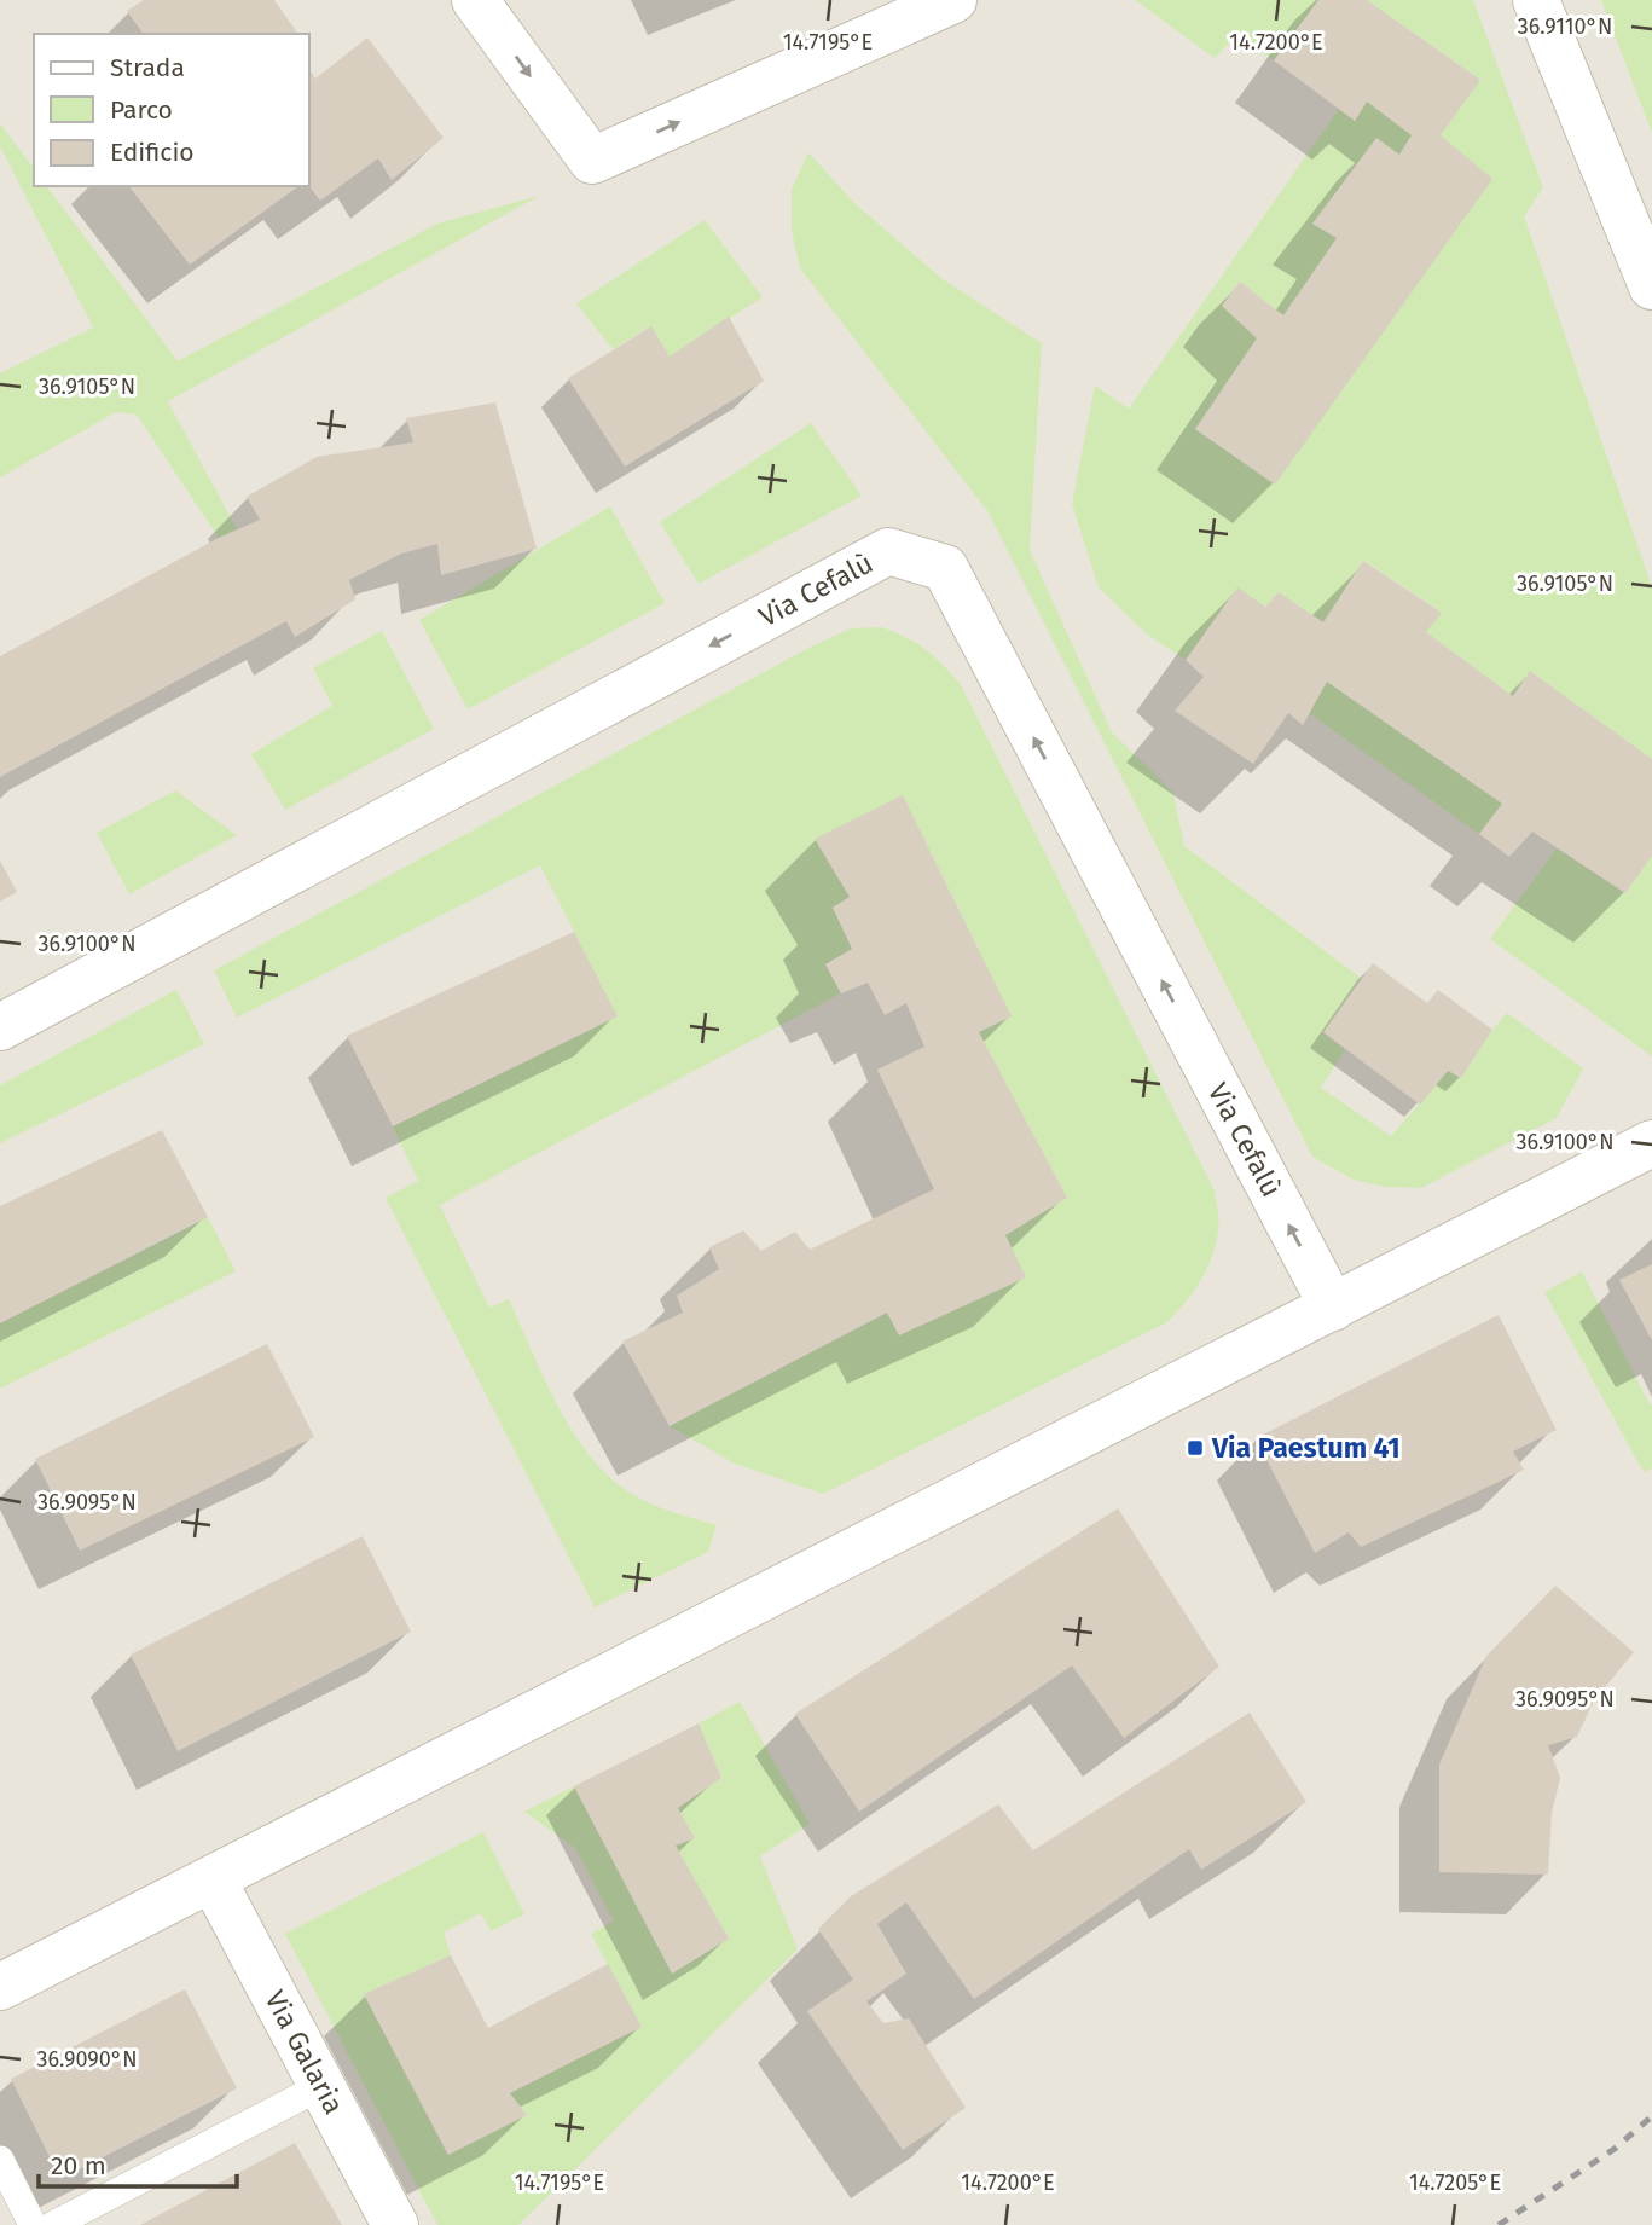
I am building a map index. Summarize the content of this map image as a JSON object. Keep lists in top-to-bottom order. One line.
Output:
{"streets":{"street":["Via Cefalù","Via Galaria"]},"places":{"transit":["Via Paestum 41"]},"legend":["Strada","Parco","Edificio"],"scale_bar":"20 m","coordinates":["36.9110°N","14.7195°E","14.7200°E","36.9105°N","36.9100°N","36.9095°N","36.9090°N","14.7205°E"]}
